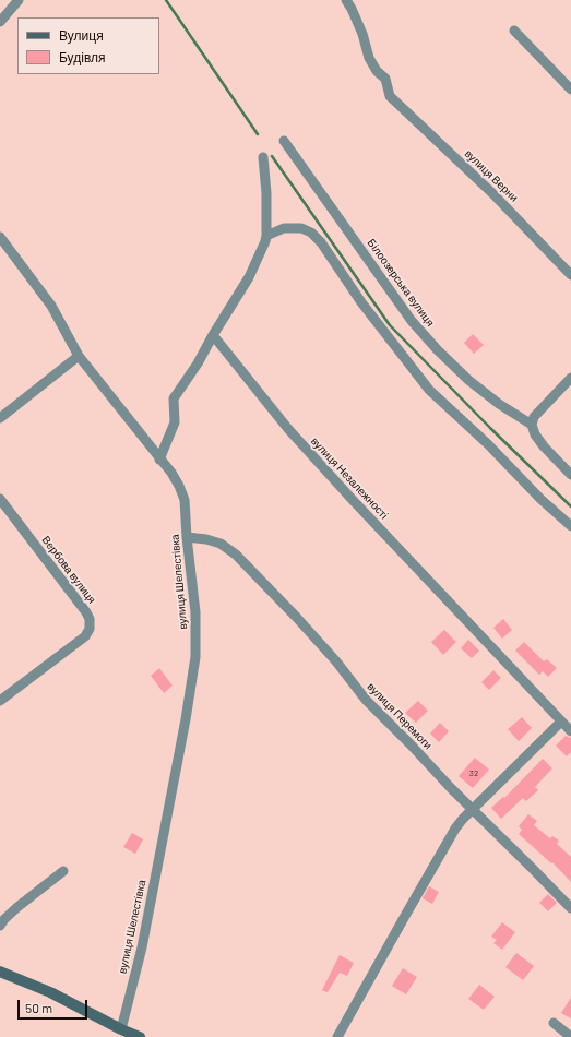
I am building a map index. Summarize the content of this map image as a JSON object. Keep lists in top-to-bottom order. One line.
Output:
{"streets":{"street":["вулиця Верни","Білоозерська вулиця","вулиця Незалежності","Вербова вулиця","вулиця Шелестівка","вулиця Перемоги"]},"crossings":[["вулиця Шелестівка","вулиця Перемоги"]],"house_numbers":["32"],"legend":["Вулиця","Будівля"],"scale_bar":"50 m"}
